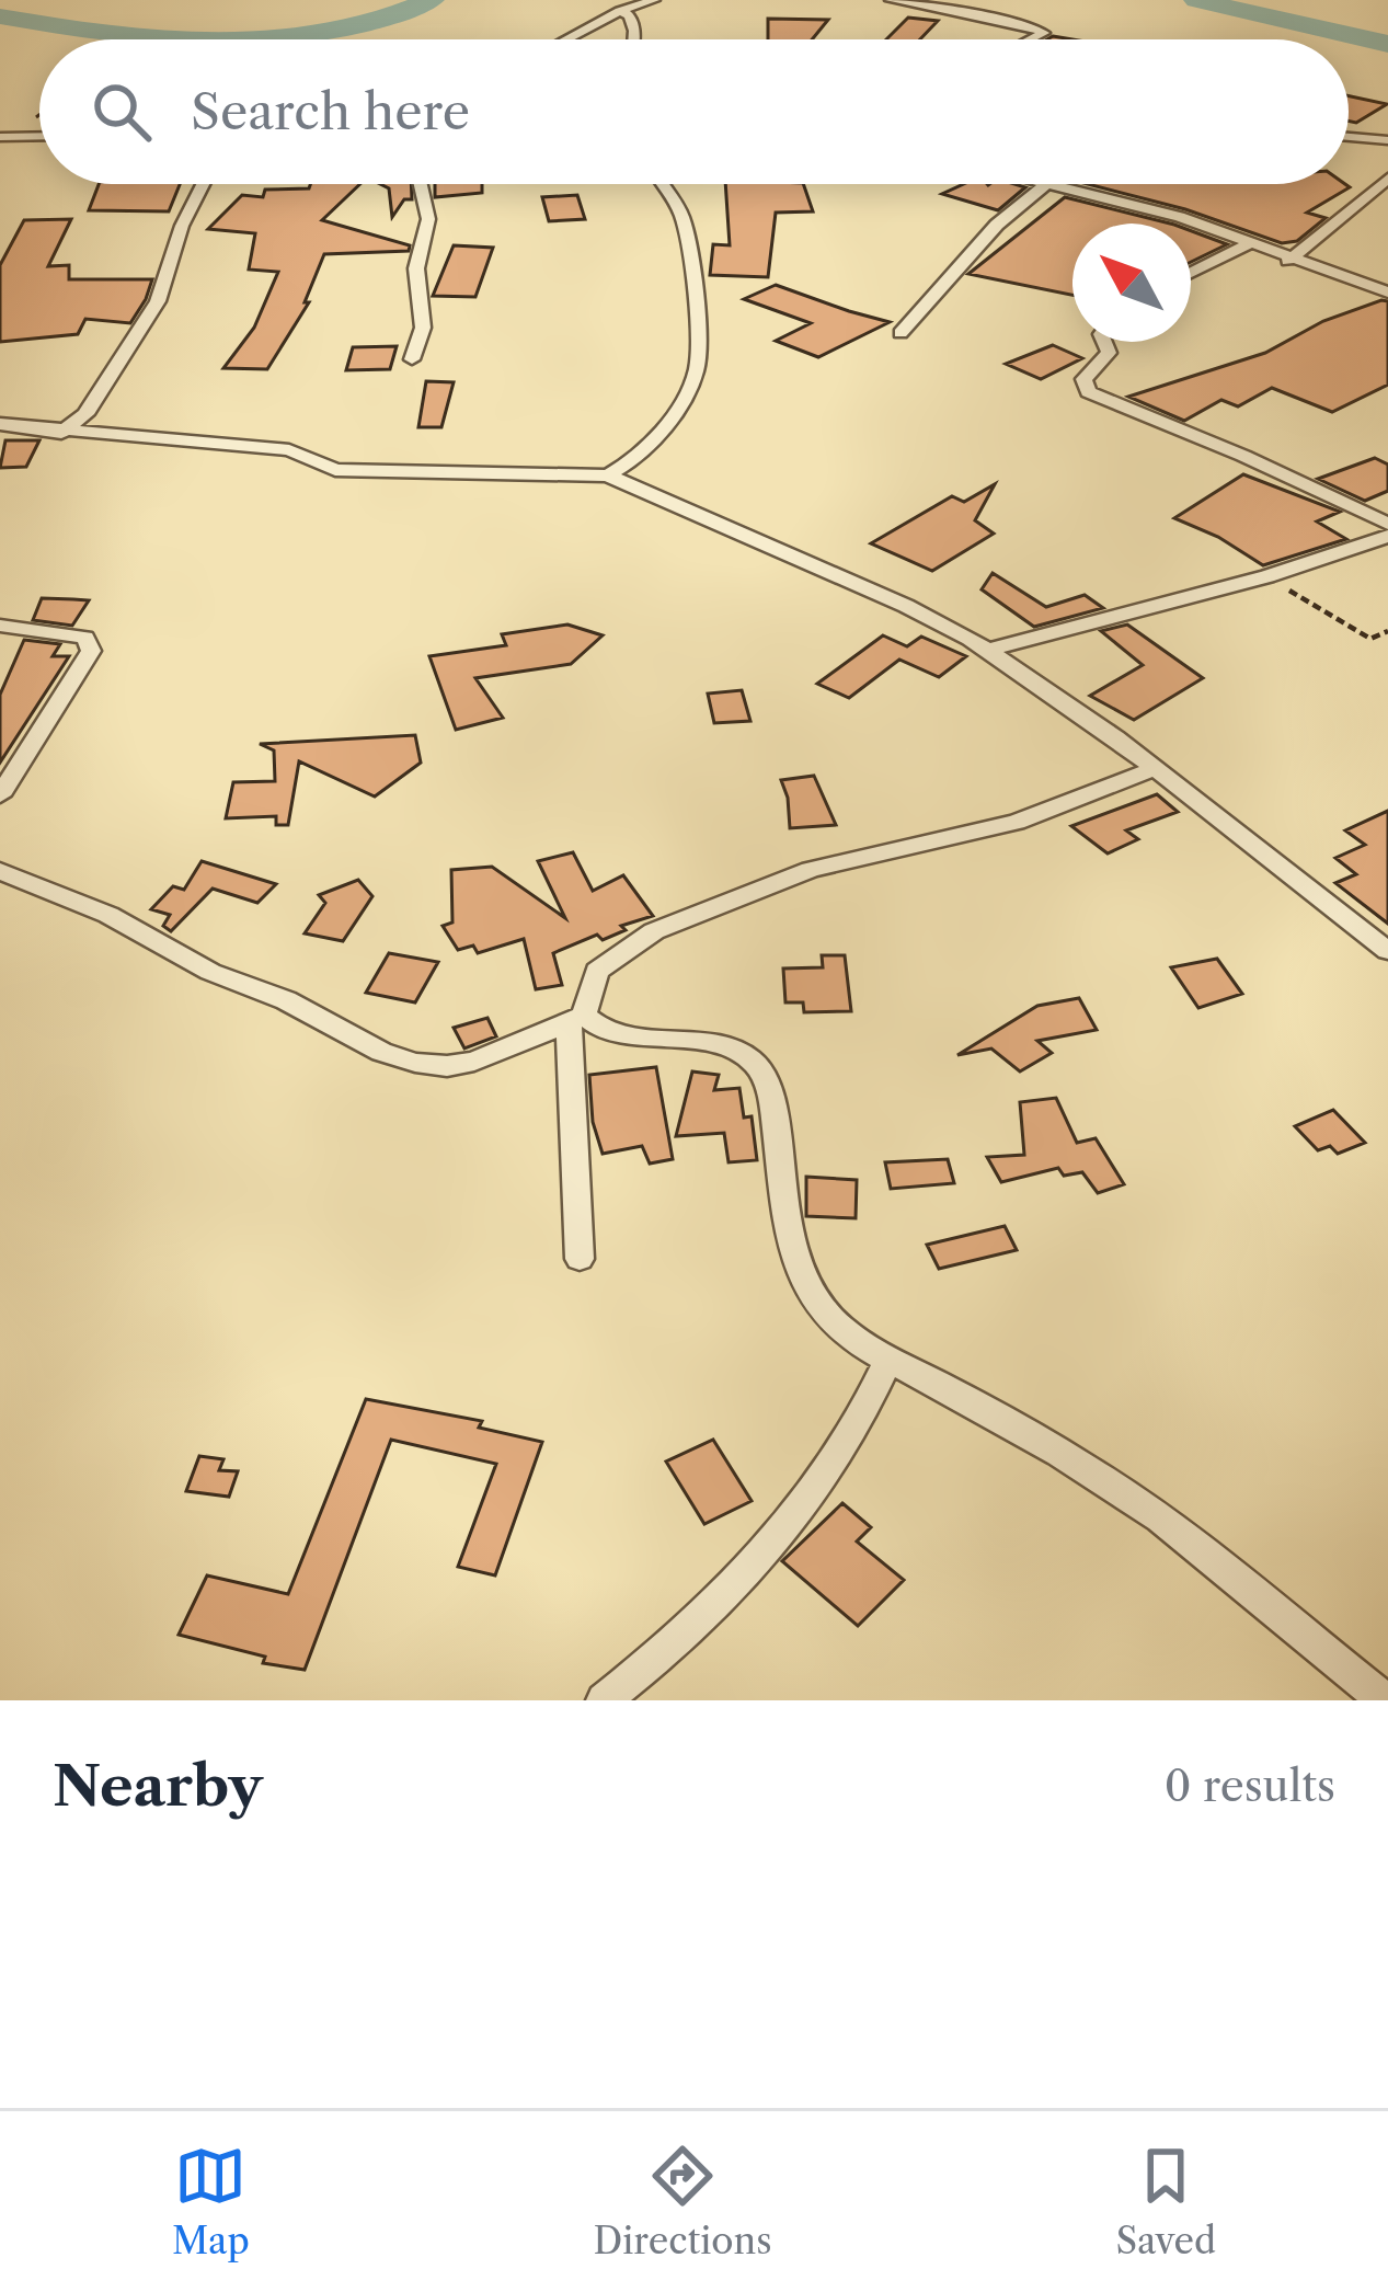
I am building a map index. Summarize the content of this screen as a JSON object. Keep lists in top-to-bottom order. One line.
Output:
{"north":"top left","page":{"search":"Search here","heading":["Nearby","0 results"],"nav":["Map","Directions","Saved"]}}
